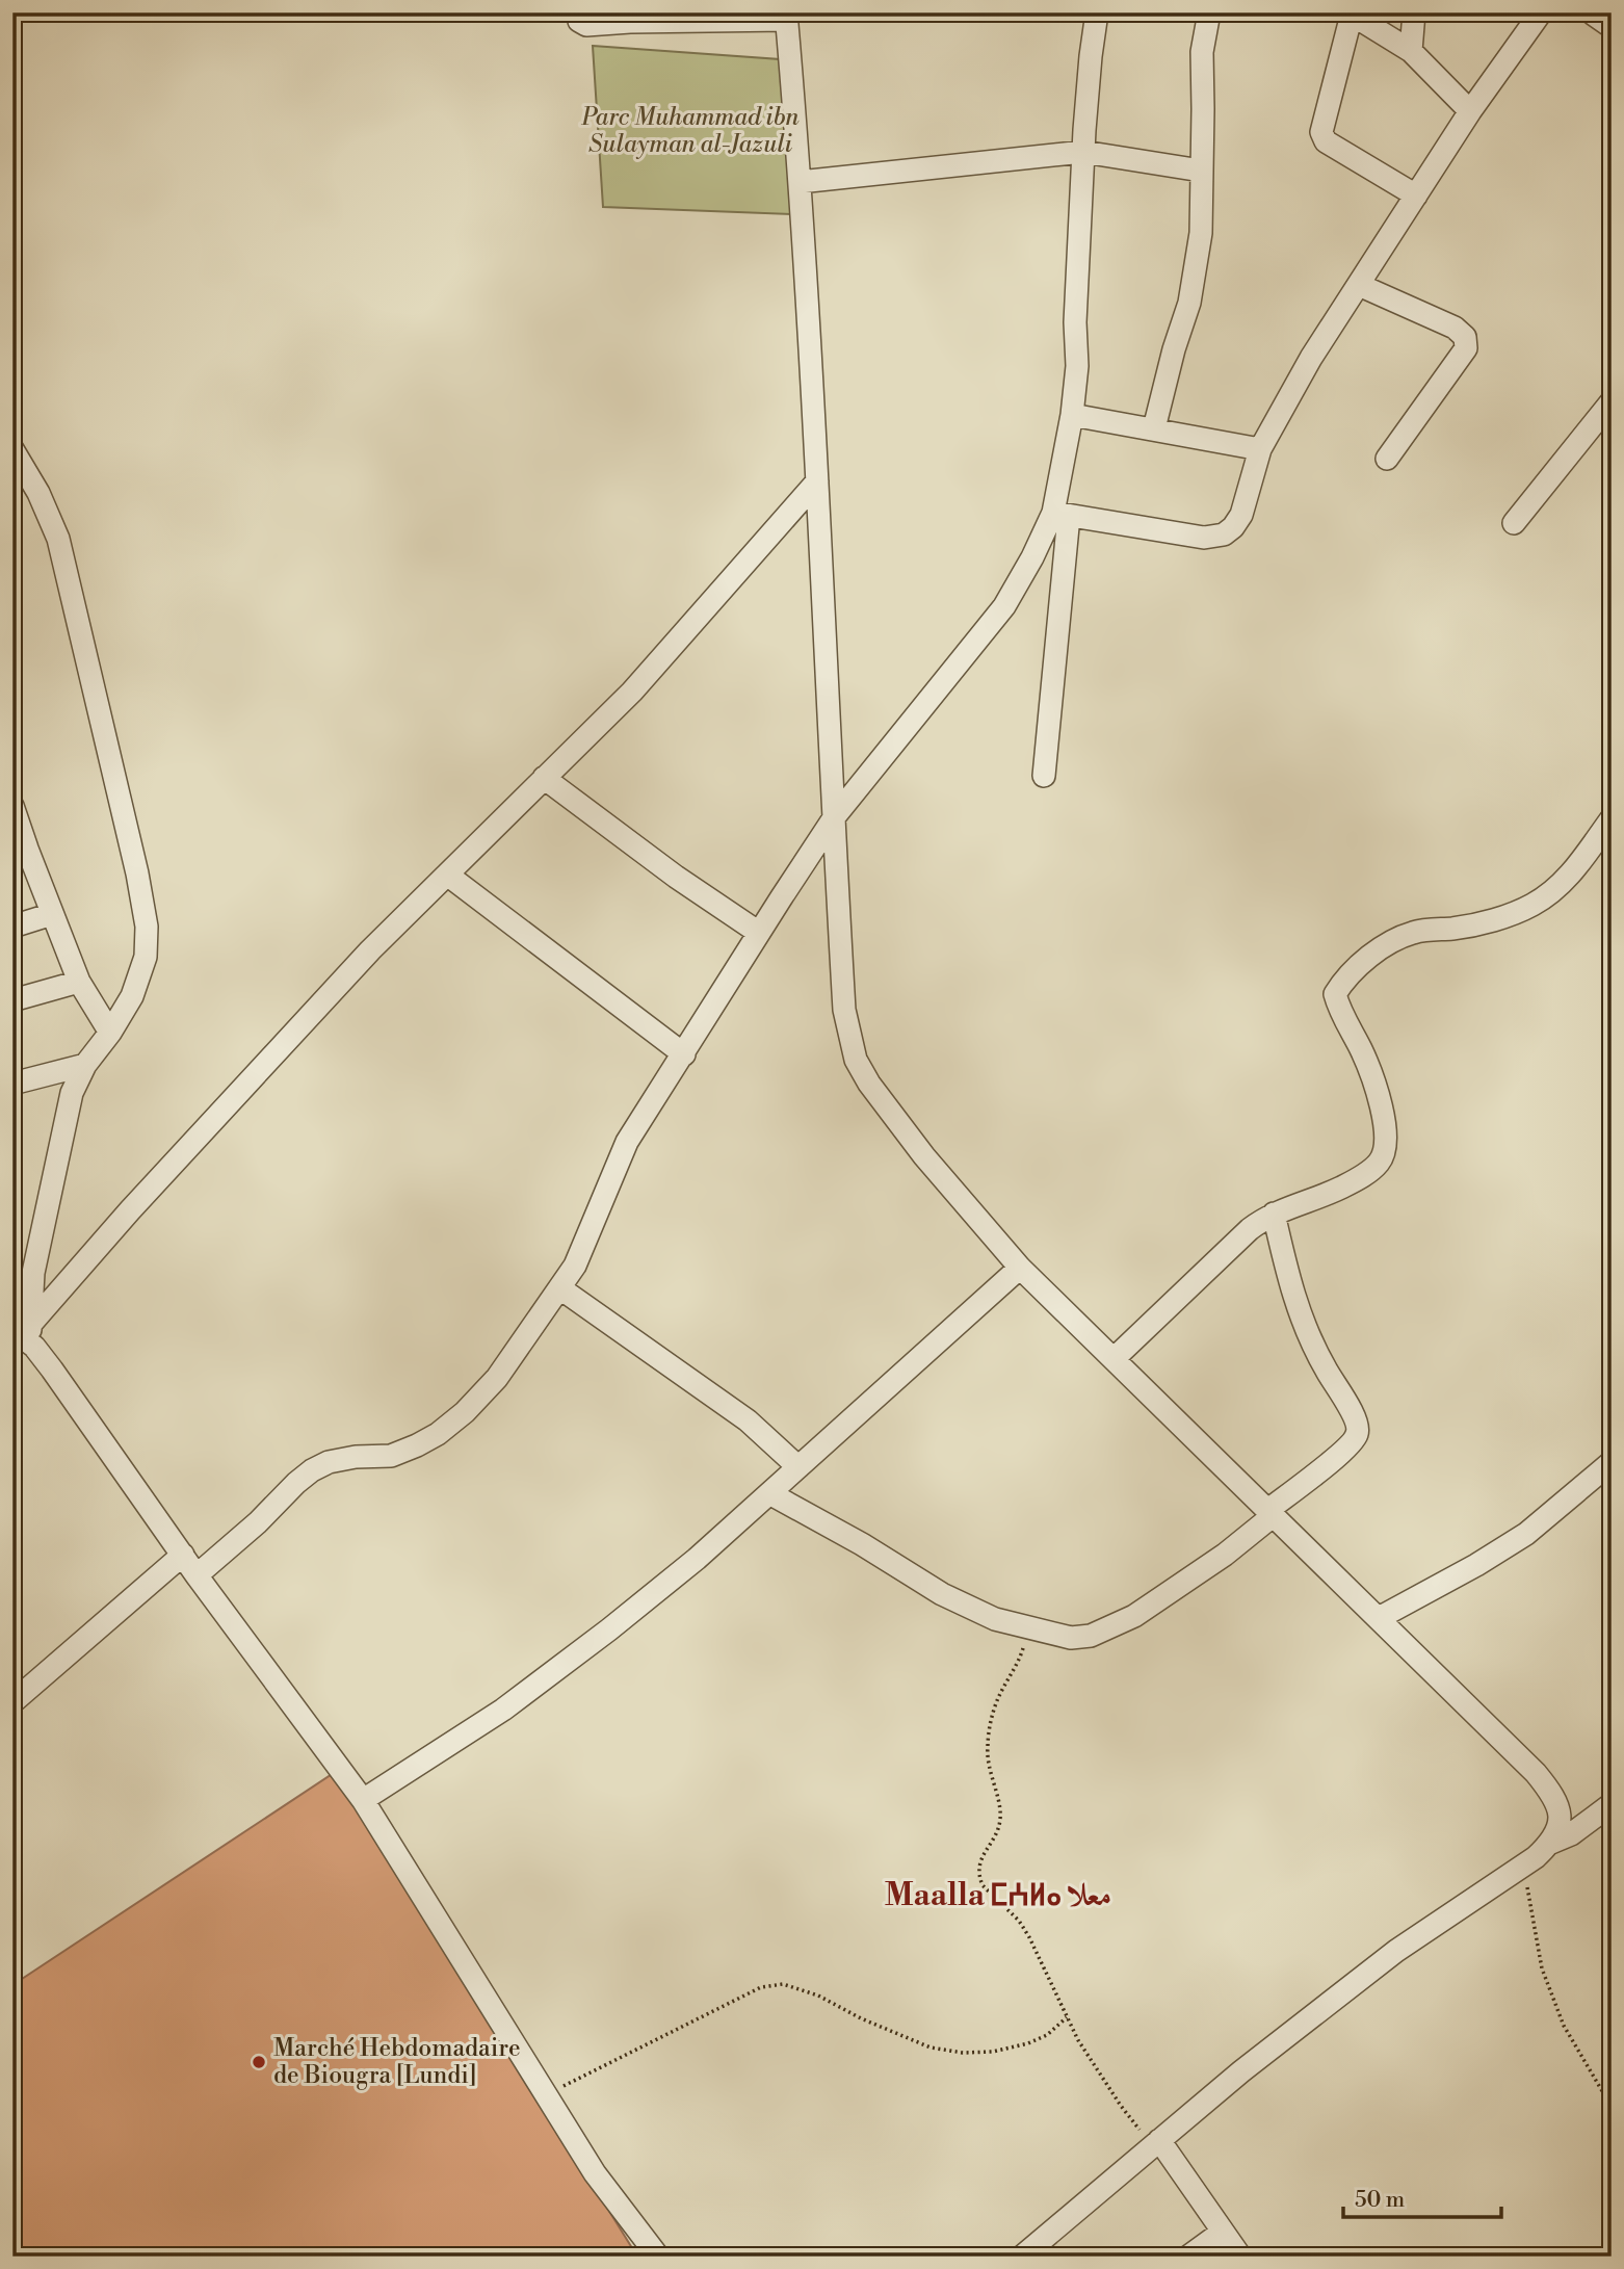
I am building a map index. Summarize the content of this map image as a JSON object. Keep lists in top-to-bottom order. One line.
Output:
{"districts":["Maalla ⵎⵄⵍⴰ معلا"],"parks":["Parc Muhammad ibn Sulayman al-Jazuli"],"places":["Marché Hebdomadaire de Biougra [Lundi]"],"scale_bar":"50 m"}
